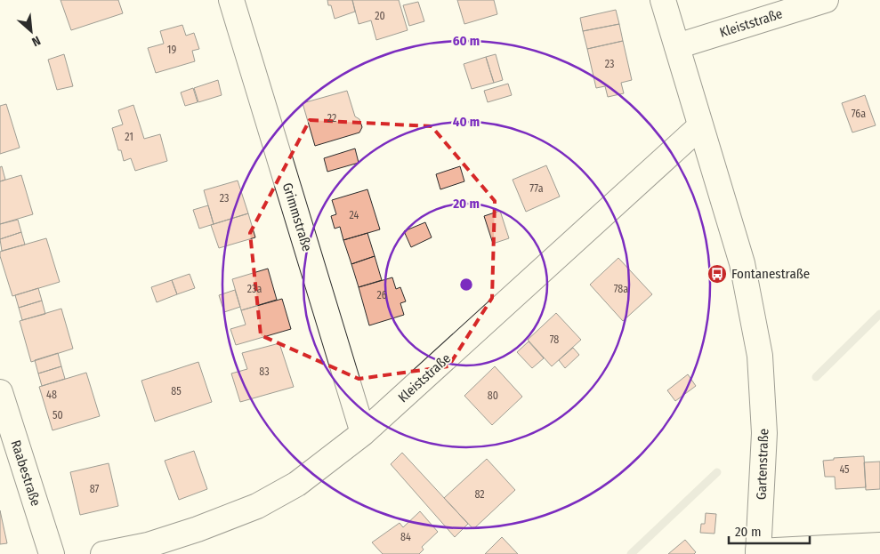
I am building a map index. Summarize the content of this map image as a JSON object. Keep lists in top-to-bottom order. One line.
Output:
{"streets":{"street":["Kleiststraße","Grimmstraße","Gartenstraße","Raabestraße"]},"crossings":[["Kleiststraße","Grimmstraße"],["Kleiststraße","Gartenstraße"]],"places":{"bus stop":["Fontanestraße"]},"house_numbers":["20","19","23","76a","22","21","77a","23","24","23a","78a","26","78","83","85","48","80","50","45","87","82","84"],"scale_bar":"20 m","north":"bottom right","rings":["60 m","40 m","20 m"]}
